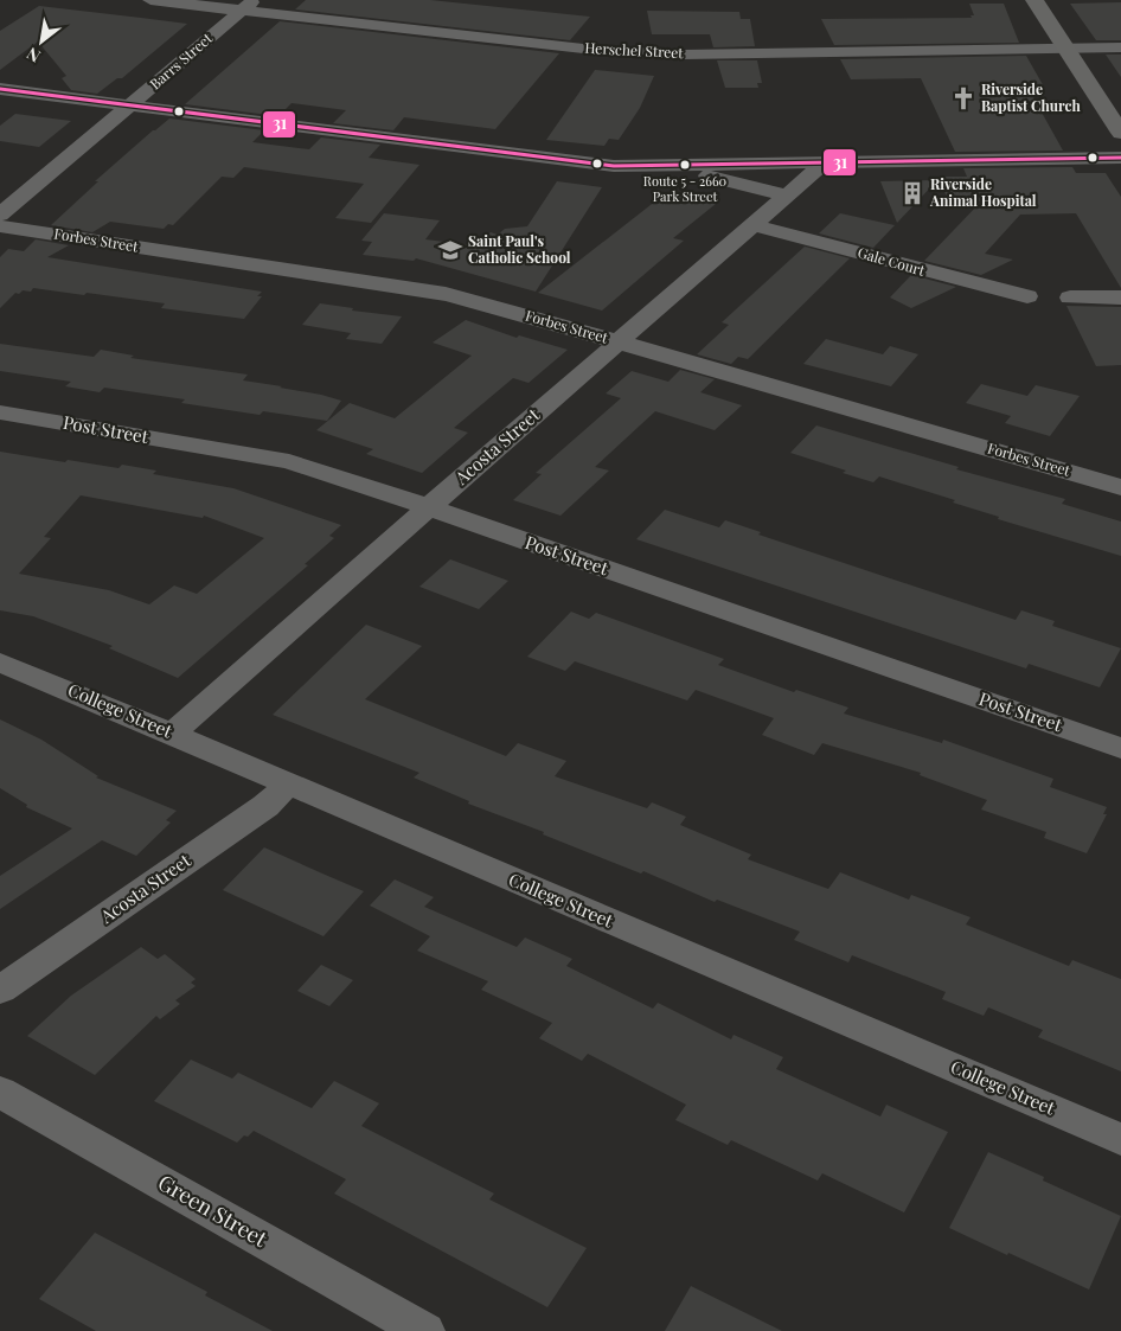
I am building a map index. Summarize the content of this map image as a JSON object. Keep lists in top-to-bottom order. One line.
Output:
{"streets":{"street":["Herschel Street","Barrs Street","Forbes Street","Gale Court","Post Street","Acosta Street","College Street","Green Street"]},"crossings":[["Herschel Street","Barrs Street"],["Forbes Street","Acosta Street"],["Gale Court","Acosta Street"],["Post Street","Acosta Street"],["Acosta Street","College Street"]],"places":{"church":["Riverside Baptist Church"],"other":["Route 5 - 2660 Park Street"],"building":["Riverside Animal Hospital"],"school or university":["Saint Paul's Catholic School"]},"lines":["transit line 31"],"north":"bottom left"}
